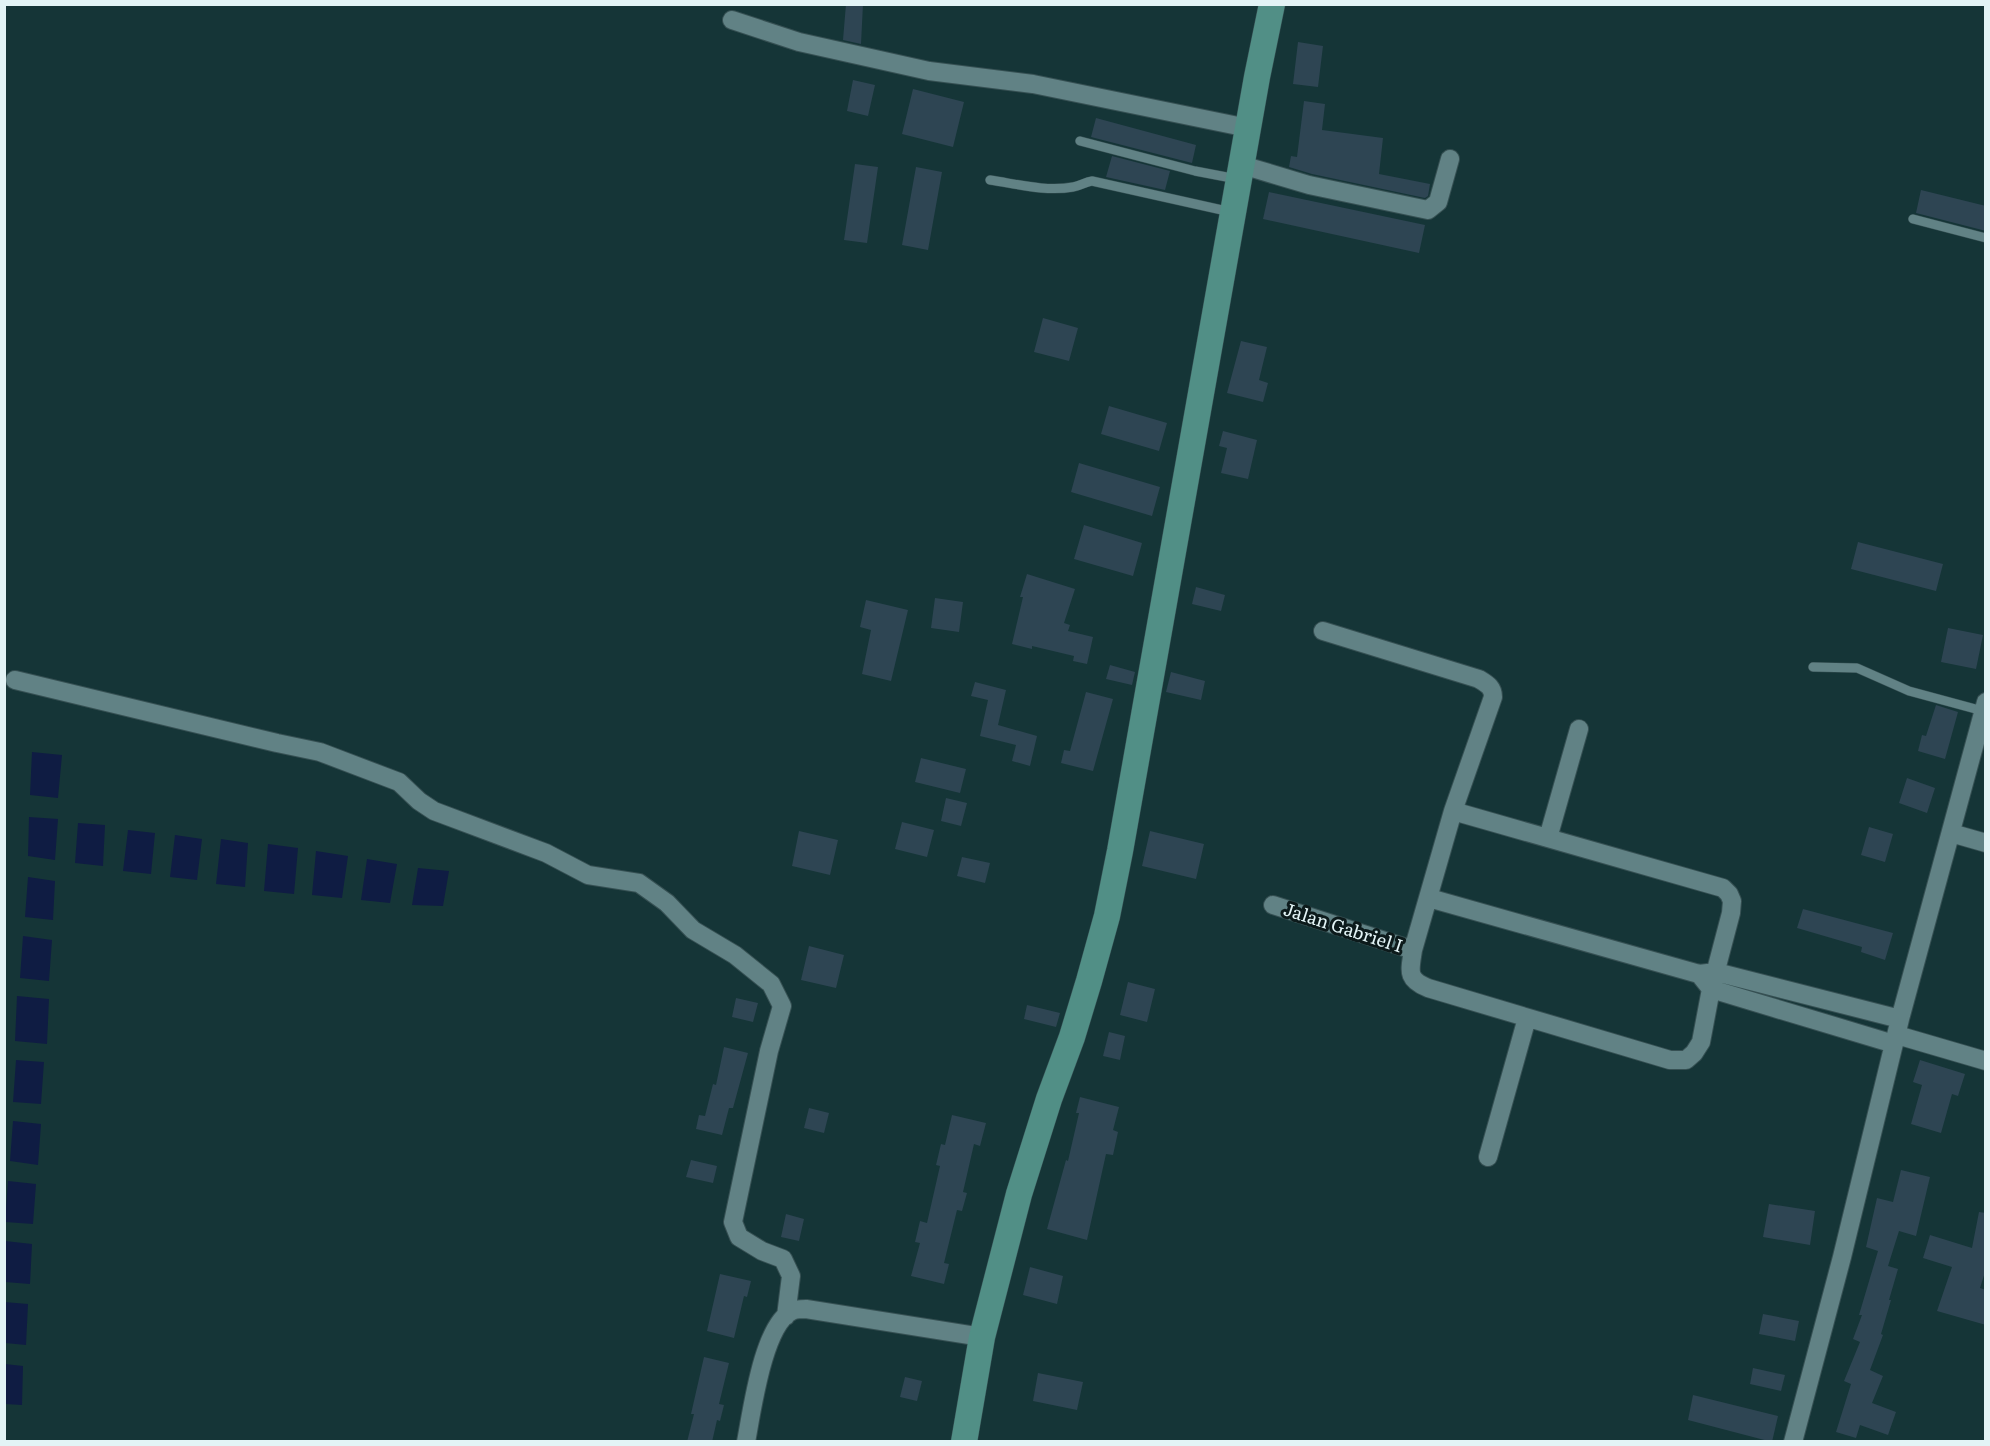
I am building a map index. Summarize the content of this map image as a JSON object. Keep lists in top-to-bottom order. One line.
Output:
{"streets":{"street":["Jalan Gabriel I"]}}
